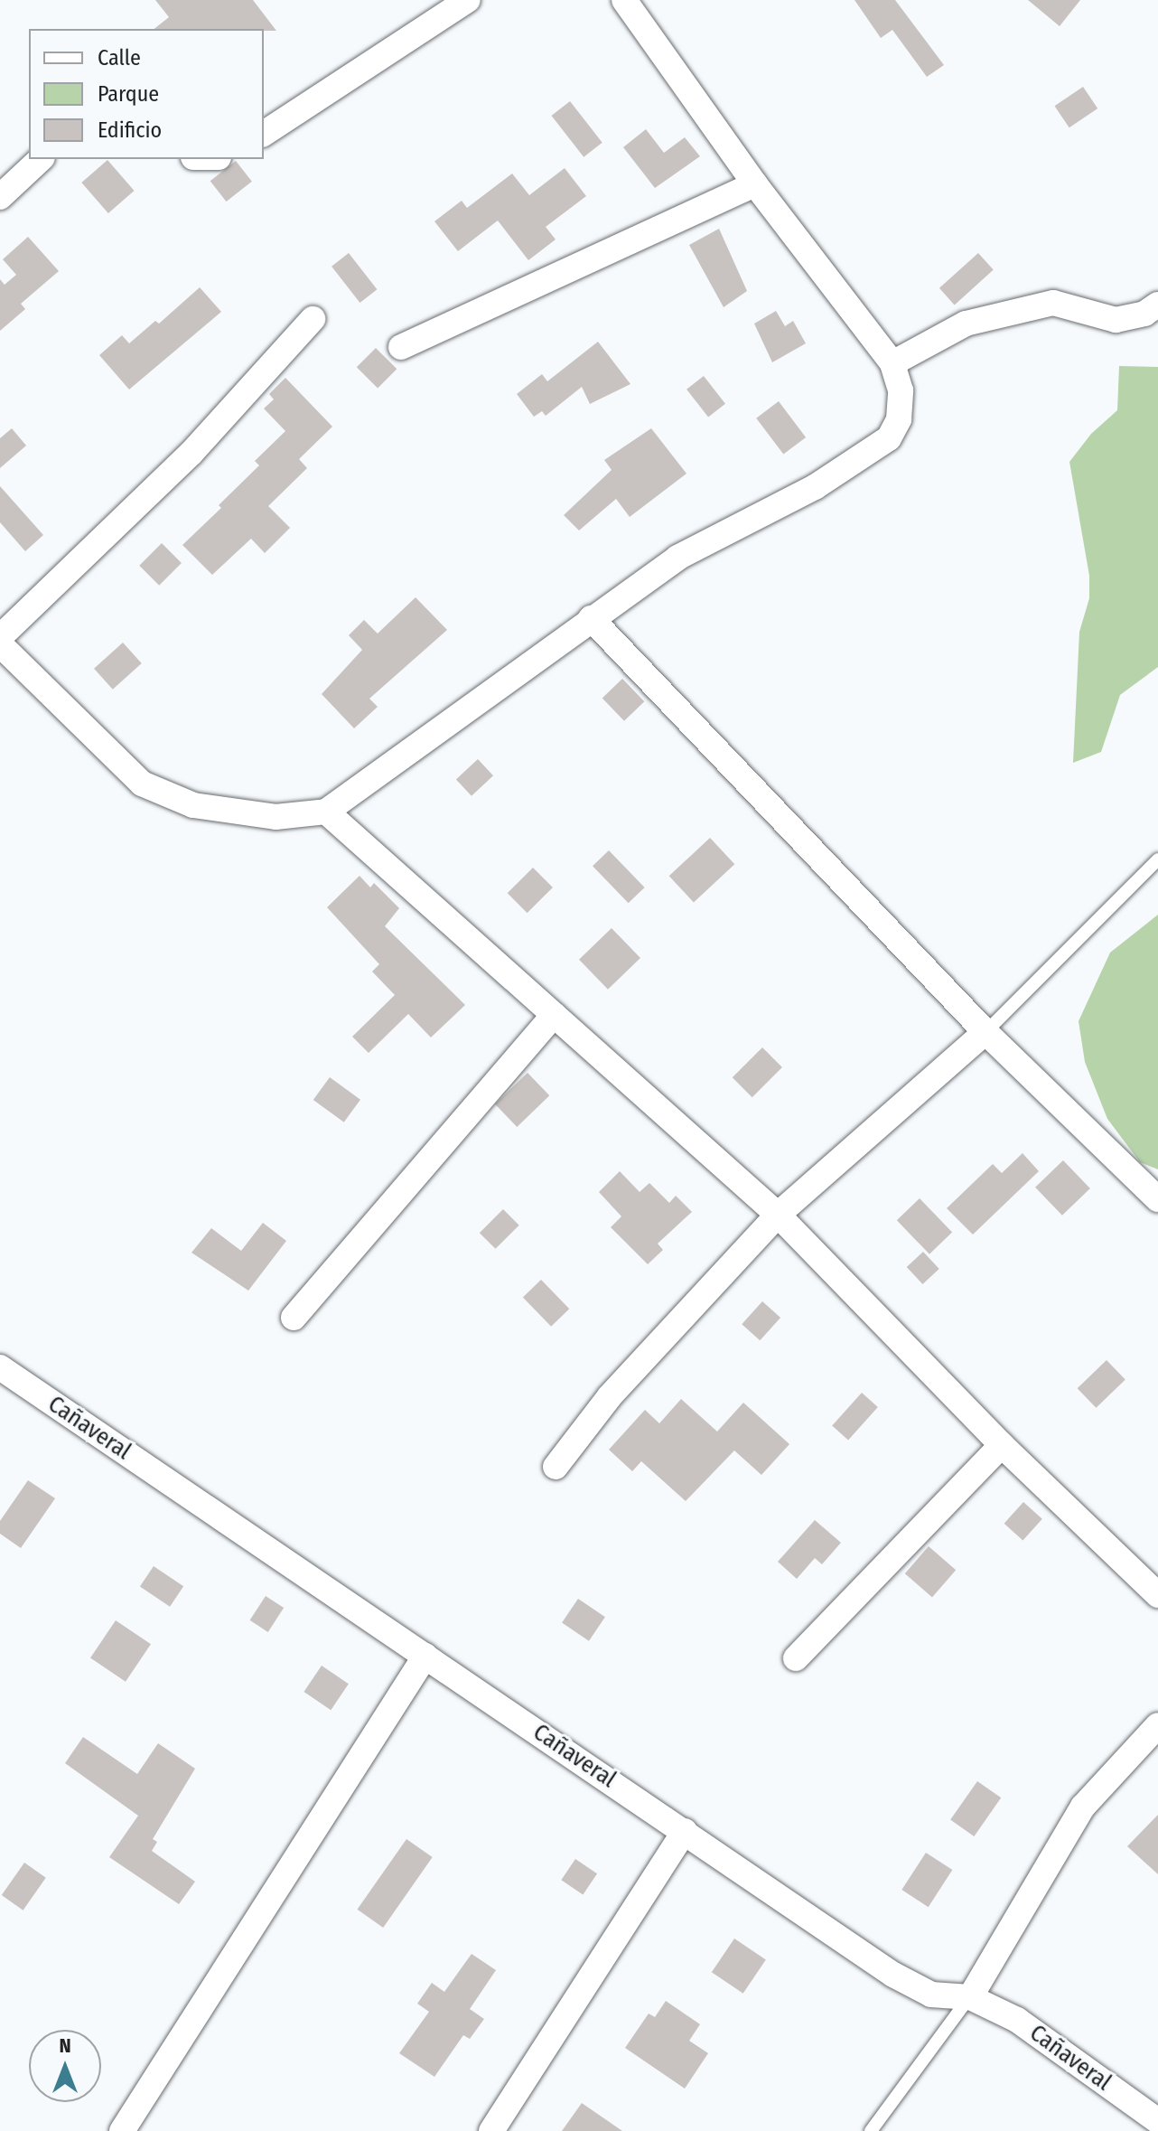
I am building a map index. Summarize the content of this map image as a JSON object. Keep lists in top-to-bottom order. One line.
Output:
{"streets":{"street":["Cañaveral"]},"legend":["Calle","Parque","Edificio"],"north":"top"}
